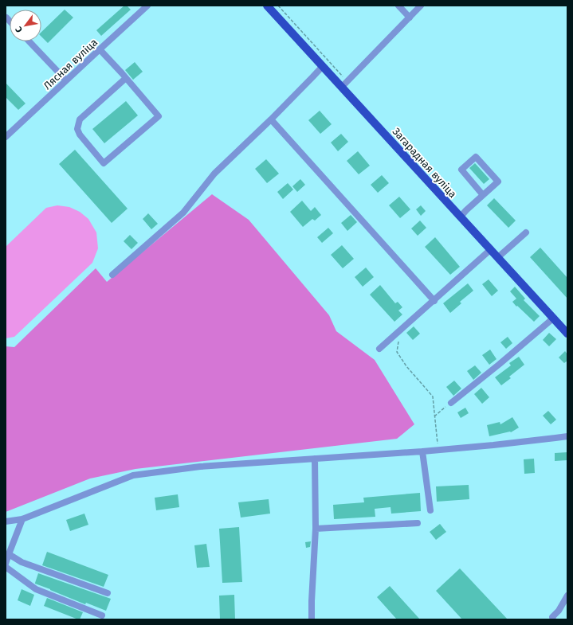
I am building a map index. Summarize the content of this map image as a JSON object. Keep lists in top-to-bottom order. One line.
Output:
{"streets":{"main road":["Загарадная вуліца"],"street":["Лясная вуліца"]},"north":"bottom left"}
